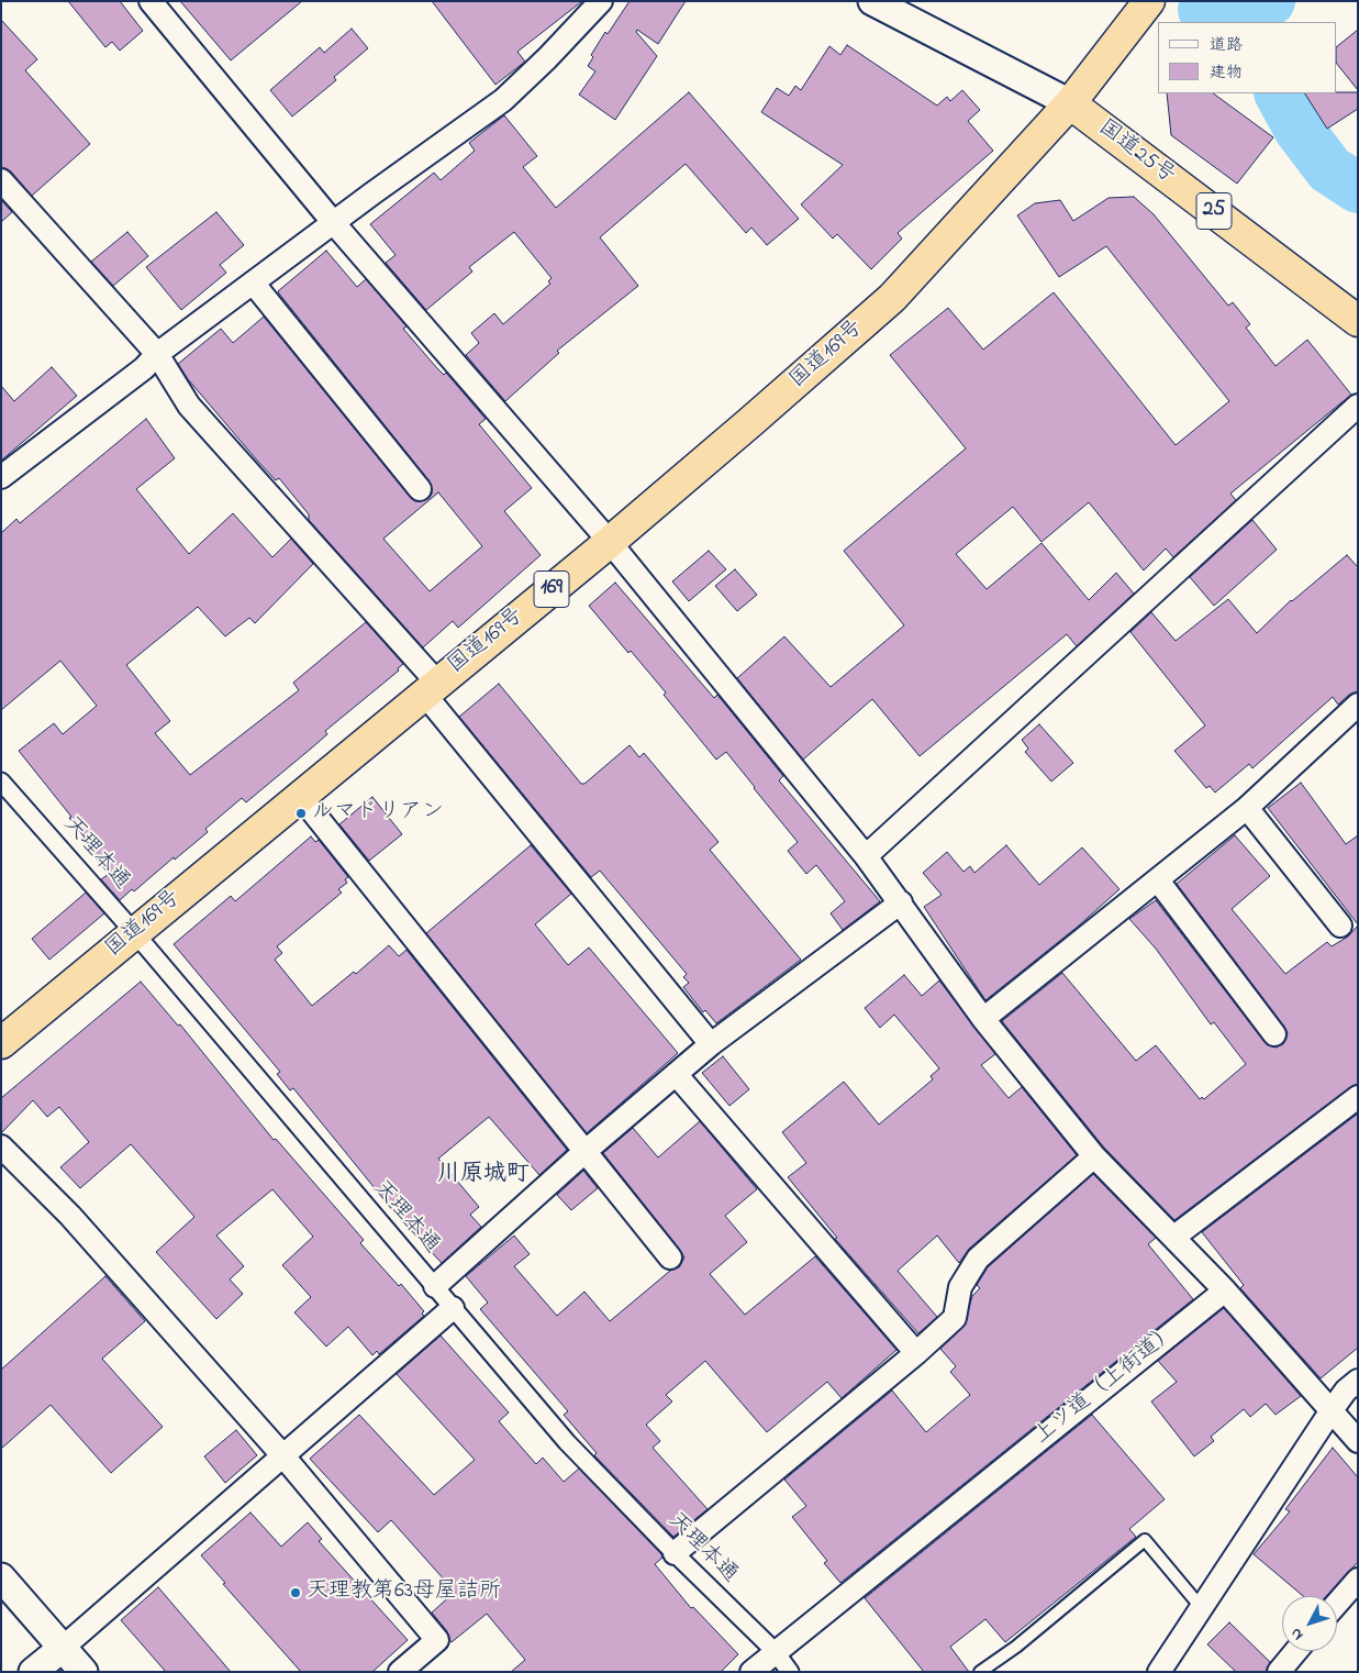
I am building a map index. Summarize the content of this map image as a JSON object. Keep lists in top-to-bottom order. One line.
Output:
{"streets":{"highway":["国道25号","25","国道169号","169"],"street":["天理本通","上ツ道（上街道）"]},"crossings":[["国道25号","国道169号"],["国道169号","天理本通"],["天理本通","上ツ道（上街道）"]],"districts":["川原城町"],"places":["ルマドリアン","天理教第63母屋詰所"],"legend":["道路","建物"],"north":"bottom left"}
